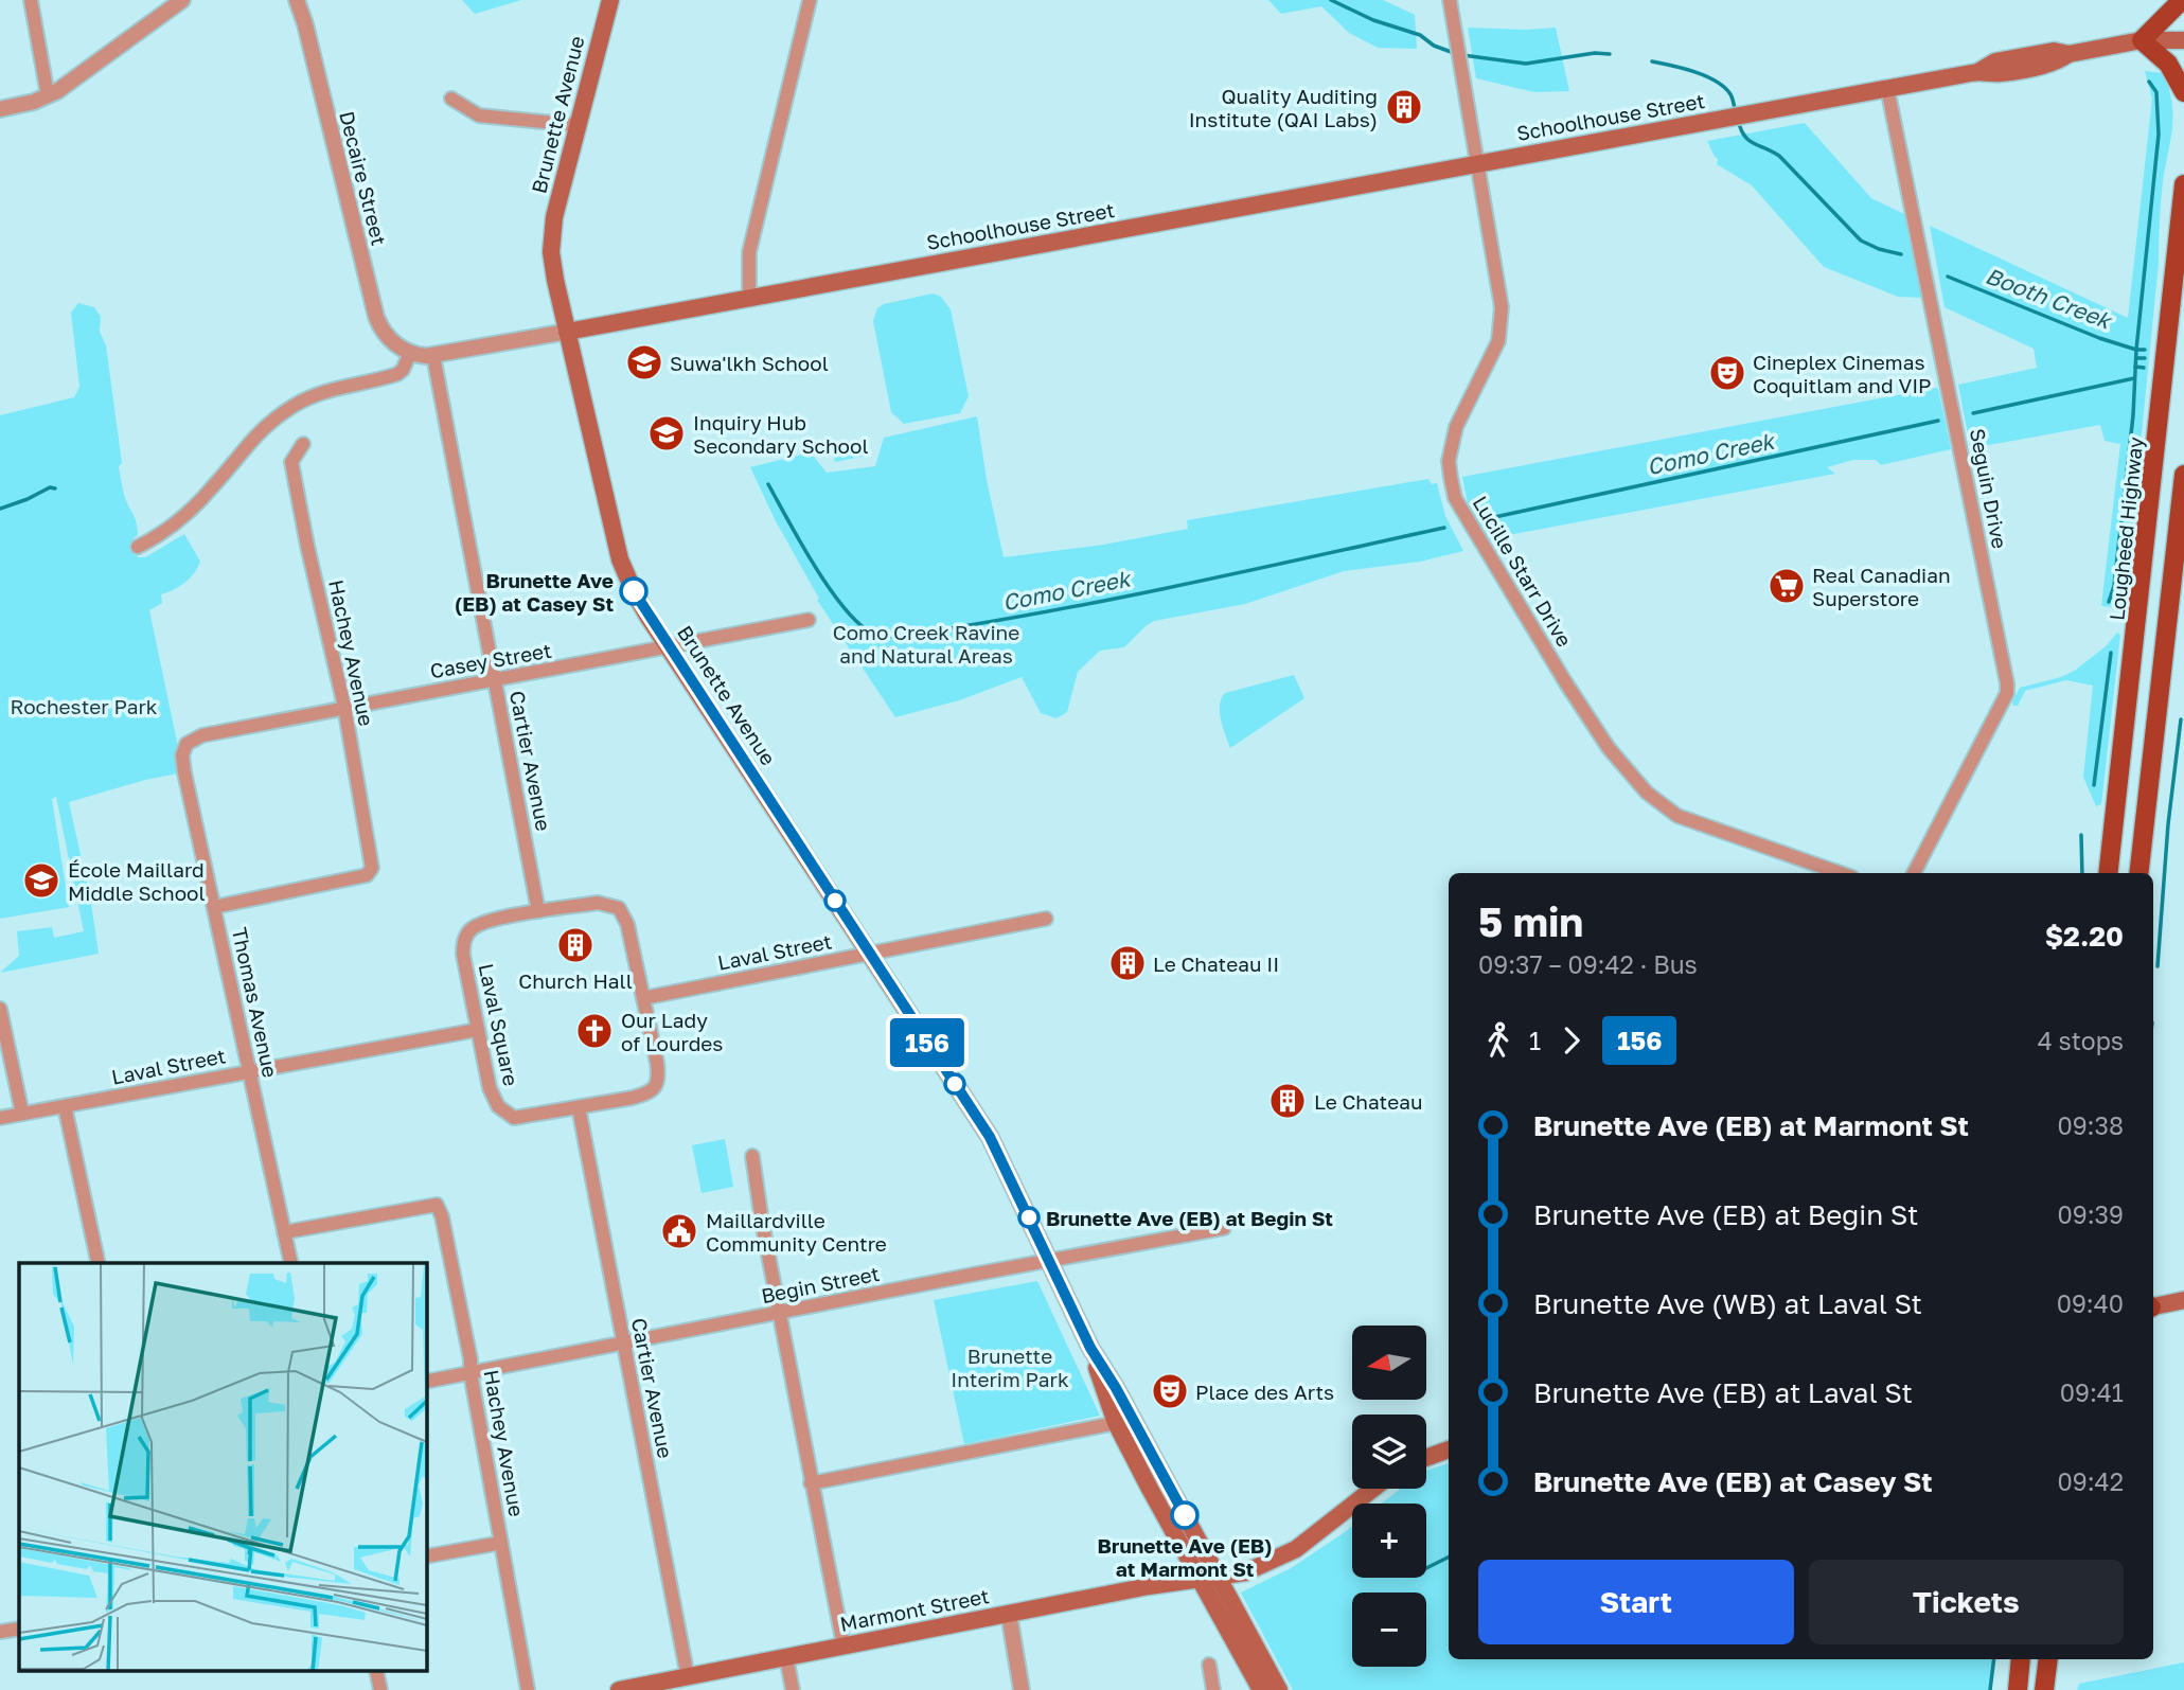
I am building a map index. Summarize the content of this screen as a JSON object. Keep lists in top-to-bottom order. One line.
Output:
{"streets":{"main road":["Brunette Avenue","Schoolhouse Street","Lougheed Highway","Marmont Street"],"street":["Decaire Street","Seguin Drive","Lucille Starr Drive","Hachey Avenue","Casey Street","Cartier Avenue","Laval Street","Thomas Avenue","Laval Square","Begin Street"]},"crossings":[["Brunette Avenue","Schoolhouse Street"],["Brunette Avenue","Casey Street"],["Brunette Avenue","Laval Street"],["Brunette Avenue","Begin Street"],["Brunette Avenue","Marmont Street"],["Schoolhouse Street","Decaire Street"],["Schoolhouse Street","Seguin Drive"],["Schoolhouse Street","Lucille Starr Drive"],["Schoolhouse Street","Cartier Avenue"],["Hachey Avenue","Casey Street"],["Hachey Avenue","Thomas Avenue"],["Hachey Avenue","Begin Street"],["Casey Street","Cartier Avenue"],["Casey Street","Thomas Avenue"],["Cartier Avenue","Laval Street"],["Cartier Avenue","Laval Square"],["Cartier Avenue","Begin Street"],["Cartier Avenue","Marmont Street"],["Laval Street","Thomas Avenue"],["Laval Street","Laval Square"]],"water":["Booth Creek","Como Creek"],"parks":["Como Creek Ravine and Natural Areas","Rochester Park","Brunette Interim Park"],"places":{"building":["Quality Auditing Institute (QAI Labs)","Church Hall","Le Chateau II","Le Chateau"],"school or university":["Suwa'lkh School","Inquiry Hub Secondary School","École Maillard Middle School"],"theatre":["Cineplex Cinemas Coquitlam and VIP","Place des Arts"],"supermarket":["Real Canadian Superstore"],"other":["Brunette Ave (EB) at Casey St","Brunette Ave (EB) at Begin St","Brunette Ave (EB) at Marmont St"],"church":["Our Lady of Lourdes"],"public building":["Maillardville Community Centre"]},"lines":["bus line 156"],"north":"left","page":{"on_map":"156","heading":["5 min","09:37 – 09:42 · Bus","$2.20"],"legs":["1","156","4 stops"],"list":[{"name":"Brunette Ave (EB) at Marmont St","value":"09:38"},{"name":"Brunette Ave (EB) at Begin St","value":"09:39"},{"name":"Brunette Ave (WB) at Laval St","value":"09:40"},{"name":"Brunette Ave (EB) at Laval St","value":"09:41"},{"name":"Brunette Ave (EB) at Casey St","value":"09:42"}],"map_buttons":["+","−"],"buttons":["Start","Tickets"]}}
